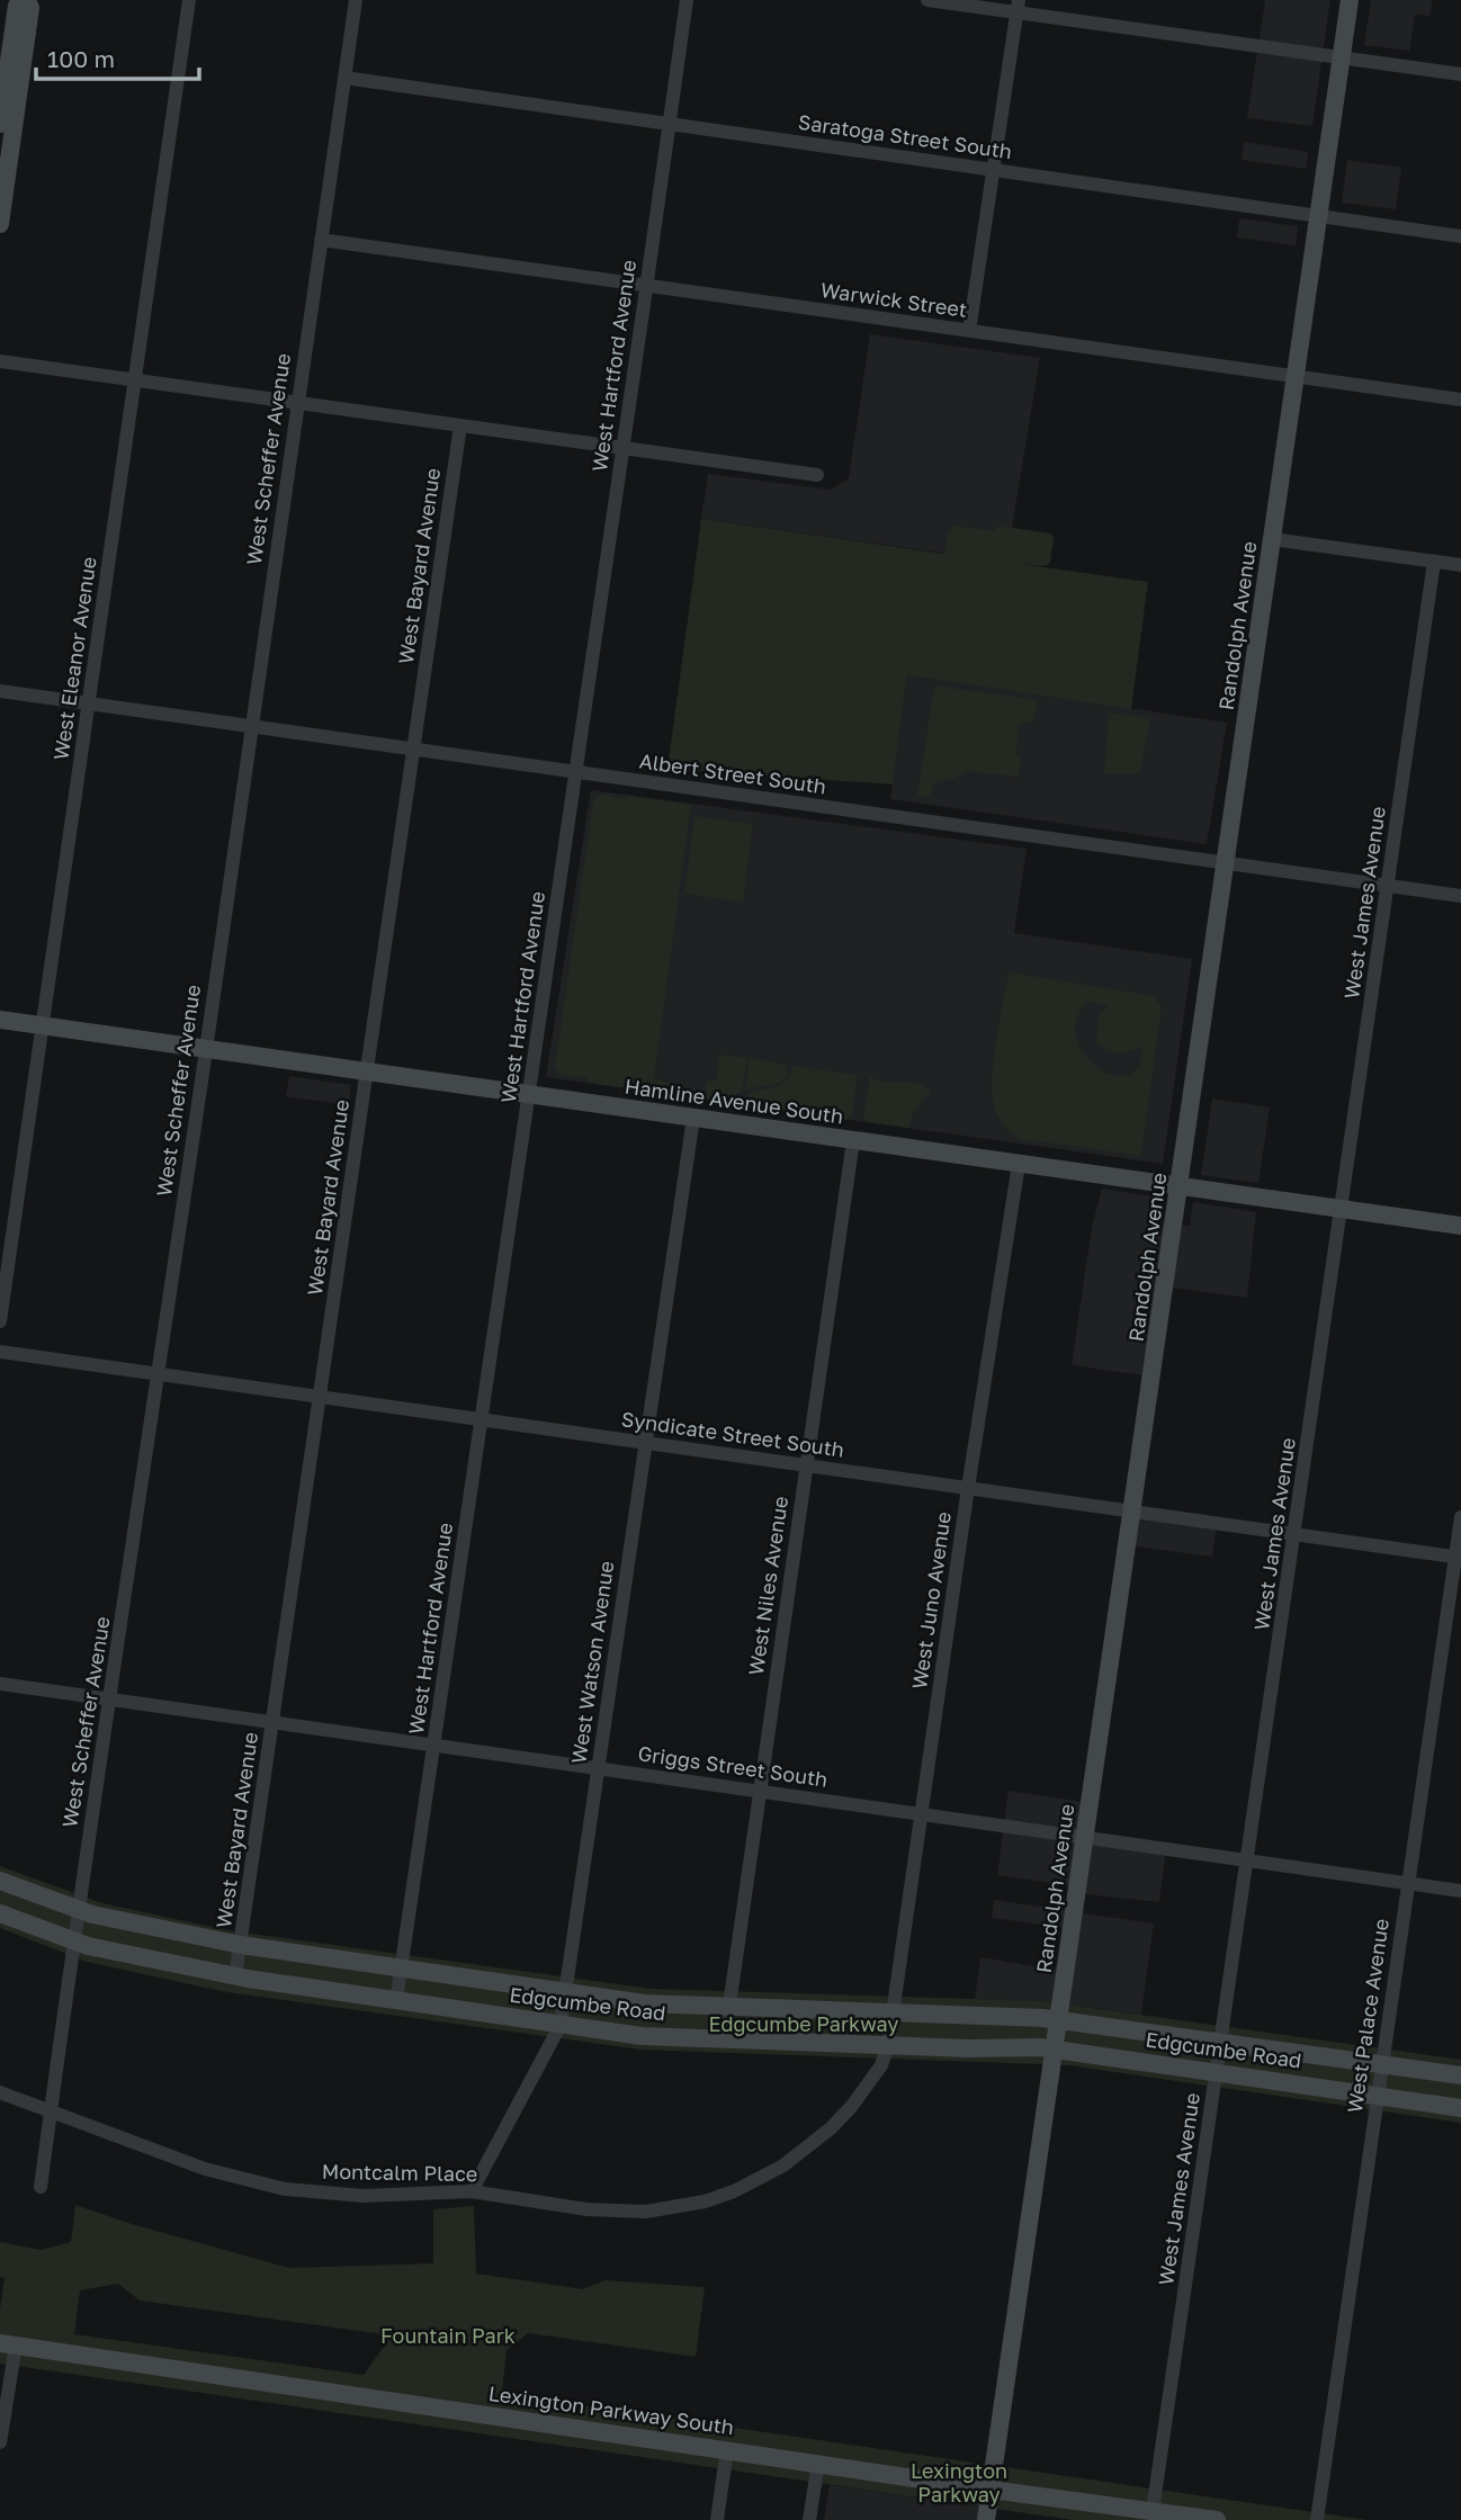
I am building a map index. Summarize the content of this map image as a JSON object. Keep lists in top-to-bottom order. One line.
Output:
{"streets":{"street":["Saratoga Street South","Warwick Street","West Hartford Avenue","West Scheffer Avenue","West Bayard Avenue","Randolph Avenue","West Eleanor Avenue","Albert Street South","West James Avenue","Hamline Avenue South","Syndicate Street South","West Niles Avenue","West Juno Avenue","West Watson Avenue","Griggs Street South","Edgcumbe Road","West Palace Avenue","Montcalm Place","Lexington Parkway South"]},"crossings":[["Saratoga Street South","West Hartford Avenue"],["Saratoga Street South","West Scheffer Avenue"],["Saratoga Street South","Randolph Avenue"],["Warwick Street","West Hartford Avenue"],["Warwick Street","West Scheffer Avenue"],["Warwick Street","Randolph Avenue"],["West Hartford Avenue","Albert Street South"],["West Hartford Avenue","Hamline Avenue South"],["West Hartford Avenue","Syndicate Street South"],["West Hartford Avenue","Griggs Street South"],["West Hartford Avenue","Edgcumbe Road"],["West Scheffer Avenue","Albert Street South"],["West Scheffer Avenue","Hamline Avenue South"],["West Scheffer Avenue","Syndicate Street South"],["West Scheffer Avenue","Griggs Street South"],["West Scheffer Avenue","Edgcumbe Road"],["West Scheffer Avenue","Montcalm Place"],["West Bayard Avenue","Albert Street South"],["West Bayard Avenue","Hamline Avenue South"],["West Bayard Avenue","Syndicate Street South"],["West Bayard Avenue","Griggs Street South"],["West Bayard Avenue","Edgcumbe Road"],["Randolph Avenue","Albert Street South"],["Randolph Avenue","Hamline Avenue South"],["Randolph Avenue","Syndicate Street South"],["Randolph Avenue","Griggs Street South"],["Randolph Avenue","Edgcumbe Road"],["Randolph Avenue","Lexington Parkway South"],["West Eleanor Avenue","Albert Street South"],["West Eleanor Avenue","Hamline Avenue South"],["Albert Street South","West James Avenue"],["West James Avenue","Hamline Avenue South"],["West James Avenue","Syndicate Street South"],["West James Avenue","Griggs Street South"],["West James Avenue","Edgcumbe Road"],["West James Avenue","Lexington Parkway South"],["Hamline Avenue South","West Niles Avenue"],["Hamline Avenue South","West Juno Avenue"],["Hamline Avenue South","West Watson Avenue"],["Syndicate Street South","West Niles Avenue"],["Syndicate Street South","West Juno Avenue"],["Syndicate Street South","West Watson Avenue"],["Syndicate Street South","West Palace Avenue"],["West Niles Avenue","Griggs Street South"],["West Niles Avenue","Edgcumbe Road"],["West Juno Avenue","Griggs Street South"],["West Juno Avenue","Edgcumbe Road"],["West Juno Avenue","Montcalm Place"],["West Watson Avenue","Griggs Street South"],["West Watson Avenue","Edgcumbe Road"],["West Watson Avenue","Montcalm Place"],["Griggs Street South","West Palace Avenue"],["Edgcumbe Road","West Palace Avenue"],["Edgcumbe Road","Montcalm Place"]],"parks":["Edgcumbe Parkway","Fountain Park","Lexington Parkway"],"scale_bar":"100 m"}
